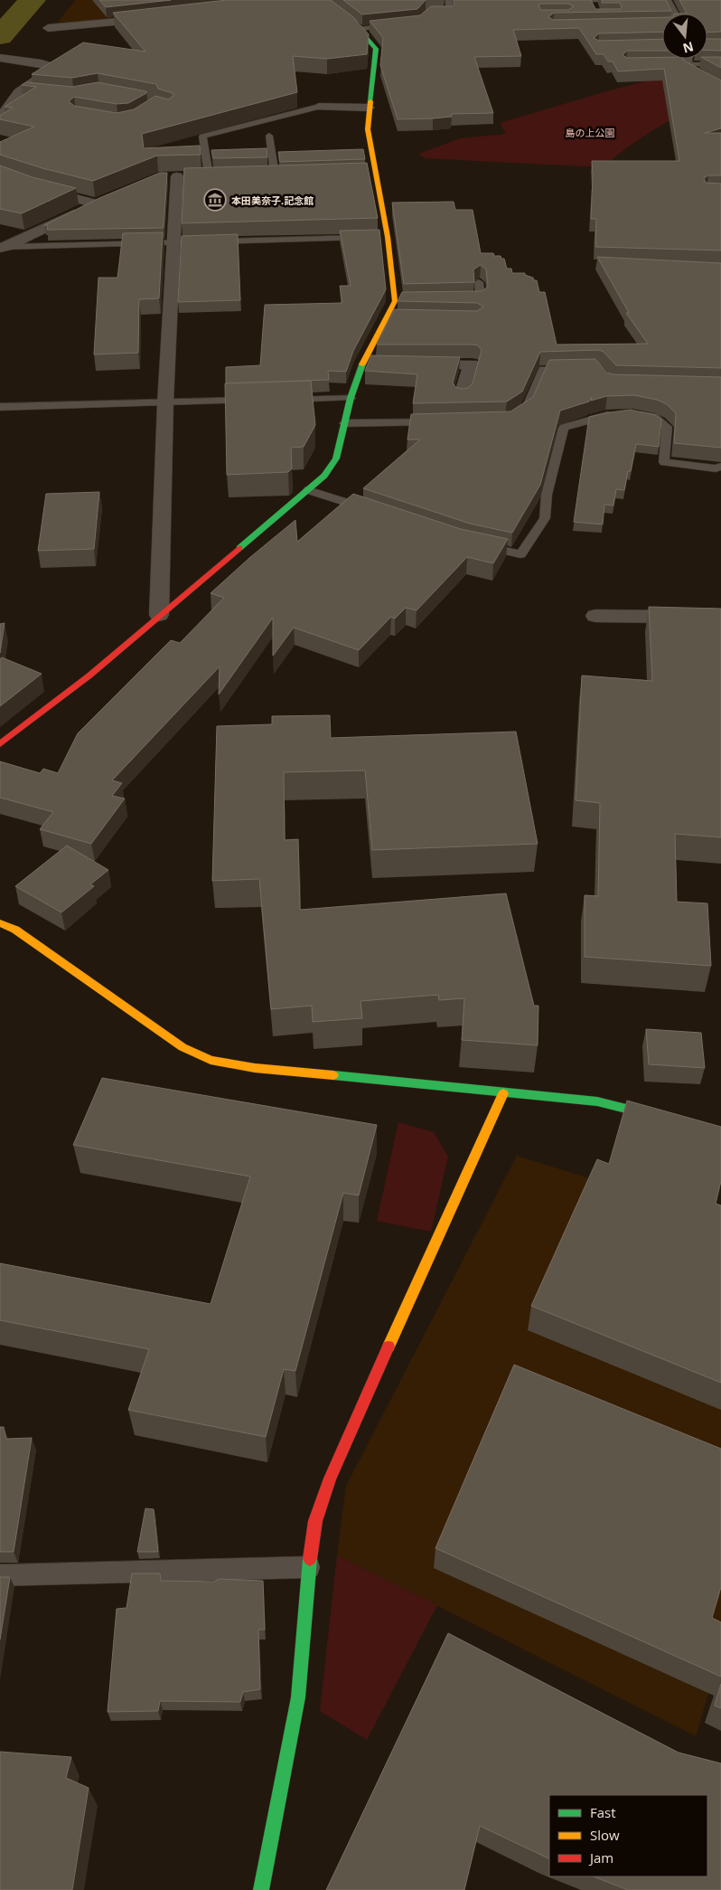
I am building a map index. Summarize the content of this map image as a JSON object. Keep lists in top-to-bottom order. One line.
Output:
{"parks":["島の上公園"],"places":{"museum":["本田美奈子.記念館"]},"legend":["Fast","Slow","Jam"],"north":"bottom"}
